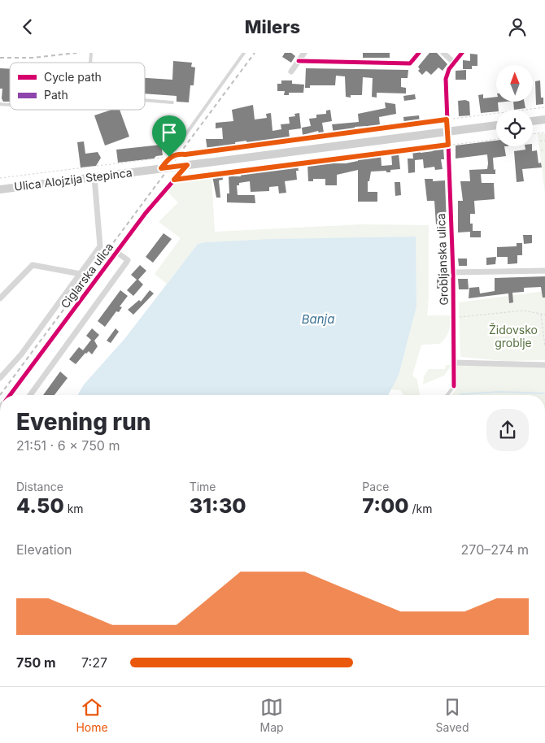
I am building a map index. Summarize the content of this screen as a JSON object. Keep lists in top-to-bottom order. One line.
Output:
{"streets":{"main road":["Ulica Alojzija Stepinca"],"street":["Grobljanska ulica","Ciglarska ulica"]},"crossings":[["Ulica Alojzija Stepinca","Grobljanska ulica"],["Ulica Alojzija Stepinca","Ciglarska ulica"]],"water":["Banja"],"parks":["Židovsko groblje"],"legend":["Cycle path","Path"],"north":"top","page":{"header":"Milers","heading":["Evening run","21:51 · 6 × 750 m"],"stats":[["Distance","4.50 km"],["Time","31:30"],["Pace","7:00 /km"]],"chart":["Elevation","270–274 m"],"list":[{"name":"750 m","note":"7:27"}],"tabs":["Home","Map","Saved"]}}
